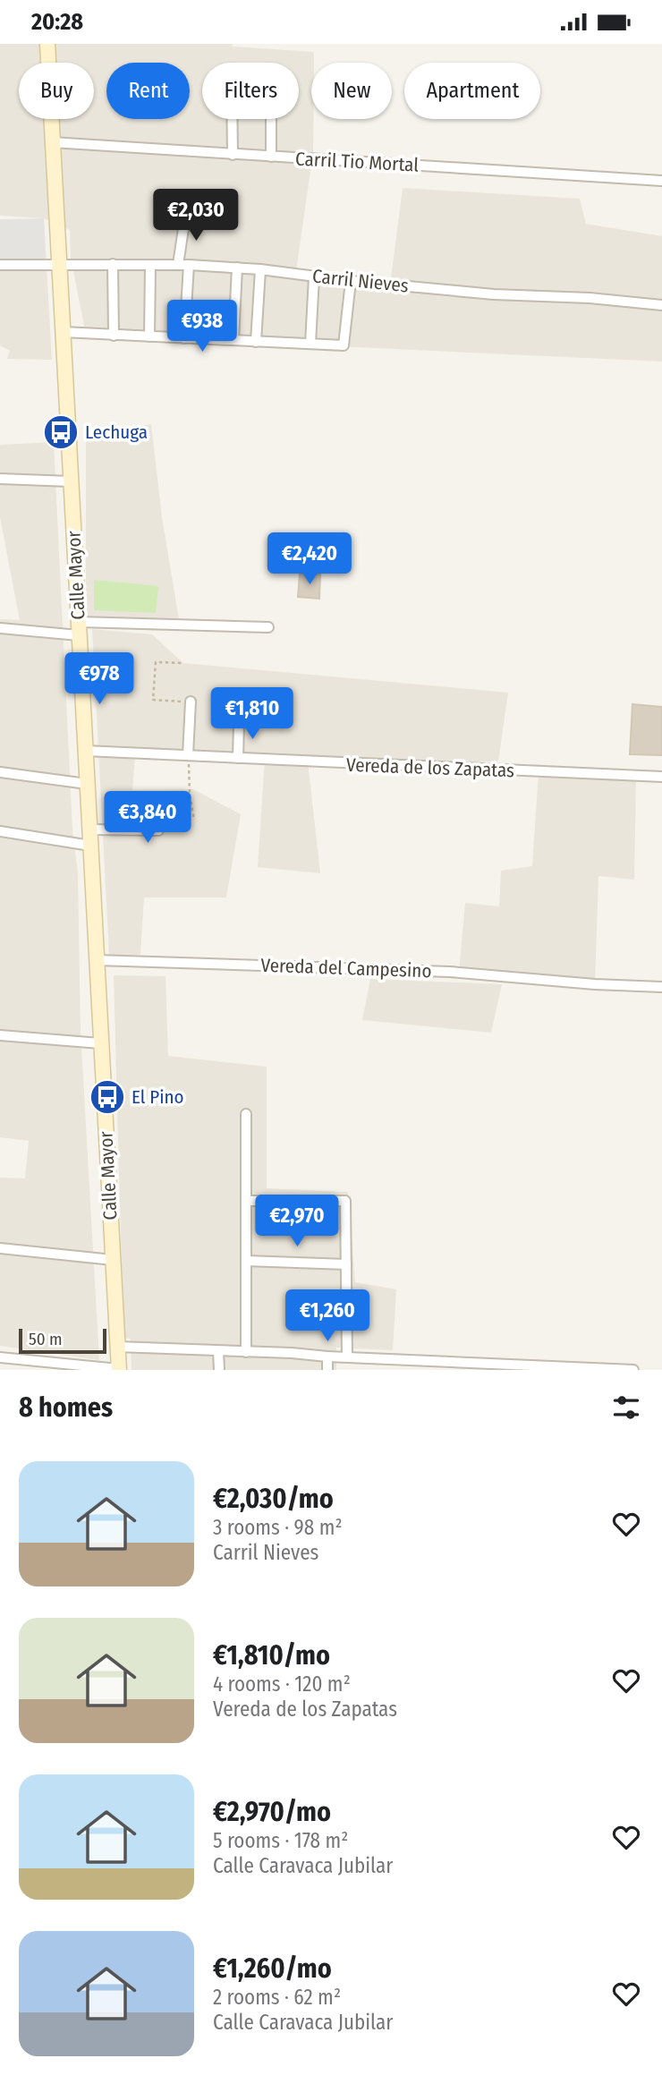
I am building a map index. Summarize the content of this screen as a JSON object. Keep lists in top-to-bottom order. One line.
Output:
{"streets":{"main road":["Calle Mayor"],"street":["Carril Tio Mortal","Carril Nieves","Vereda de los Zapatas","Vereda del Campesino"]},"crossings":[["Carril Tio Mortal","Calle Mayor"],["Carril Nieves","Calle Mayor"],["Calle Mayor","Vereda de los Zapatas"],["Calle Mayor","Vereda del Campesino"]],"places":{"bus stop":["Lechuga","El Pino"]},"scale_bar":"50 m","page":{"status":"20:28","chip":["Buy","Rent","Filters","New","Apartment"],"price":["€2,030","€938","€2,420","€978","€1,810","€3,840","€2,970","€1,260"],"scale":"50 m","heading":"8 homes","list":[{"name":"€2,030/mo","note":"3 rooms · 98 m² · Carril Nieves"},{"name":"€1,810/mo","note":"4 rooms · 120 m² · Vereda de los Zapatas"},{"name":"€2,970/mo","note":"5 rooms · 178 m² · Calle Caravaca Jubilar"},{"name":"€1,260/mo","note":"2 rooms · 62 m² · Calle Caravaca Jubilar"}]}}
